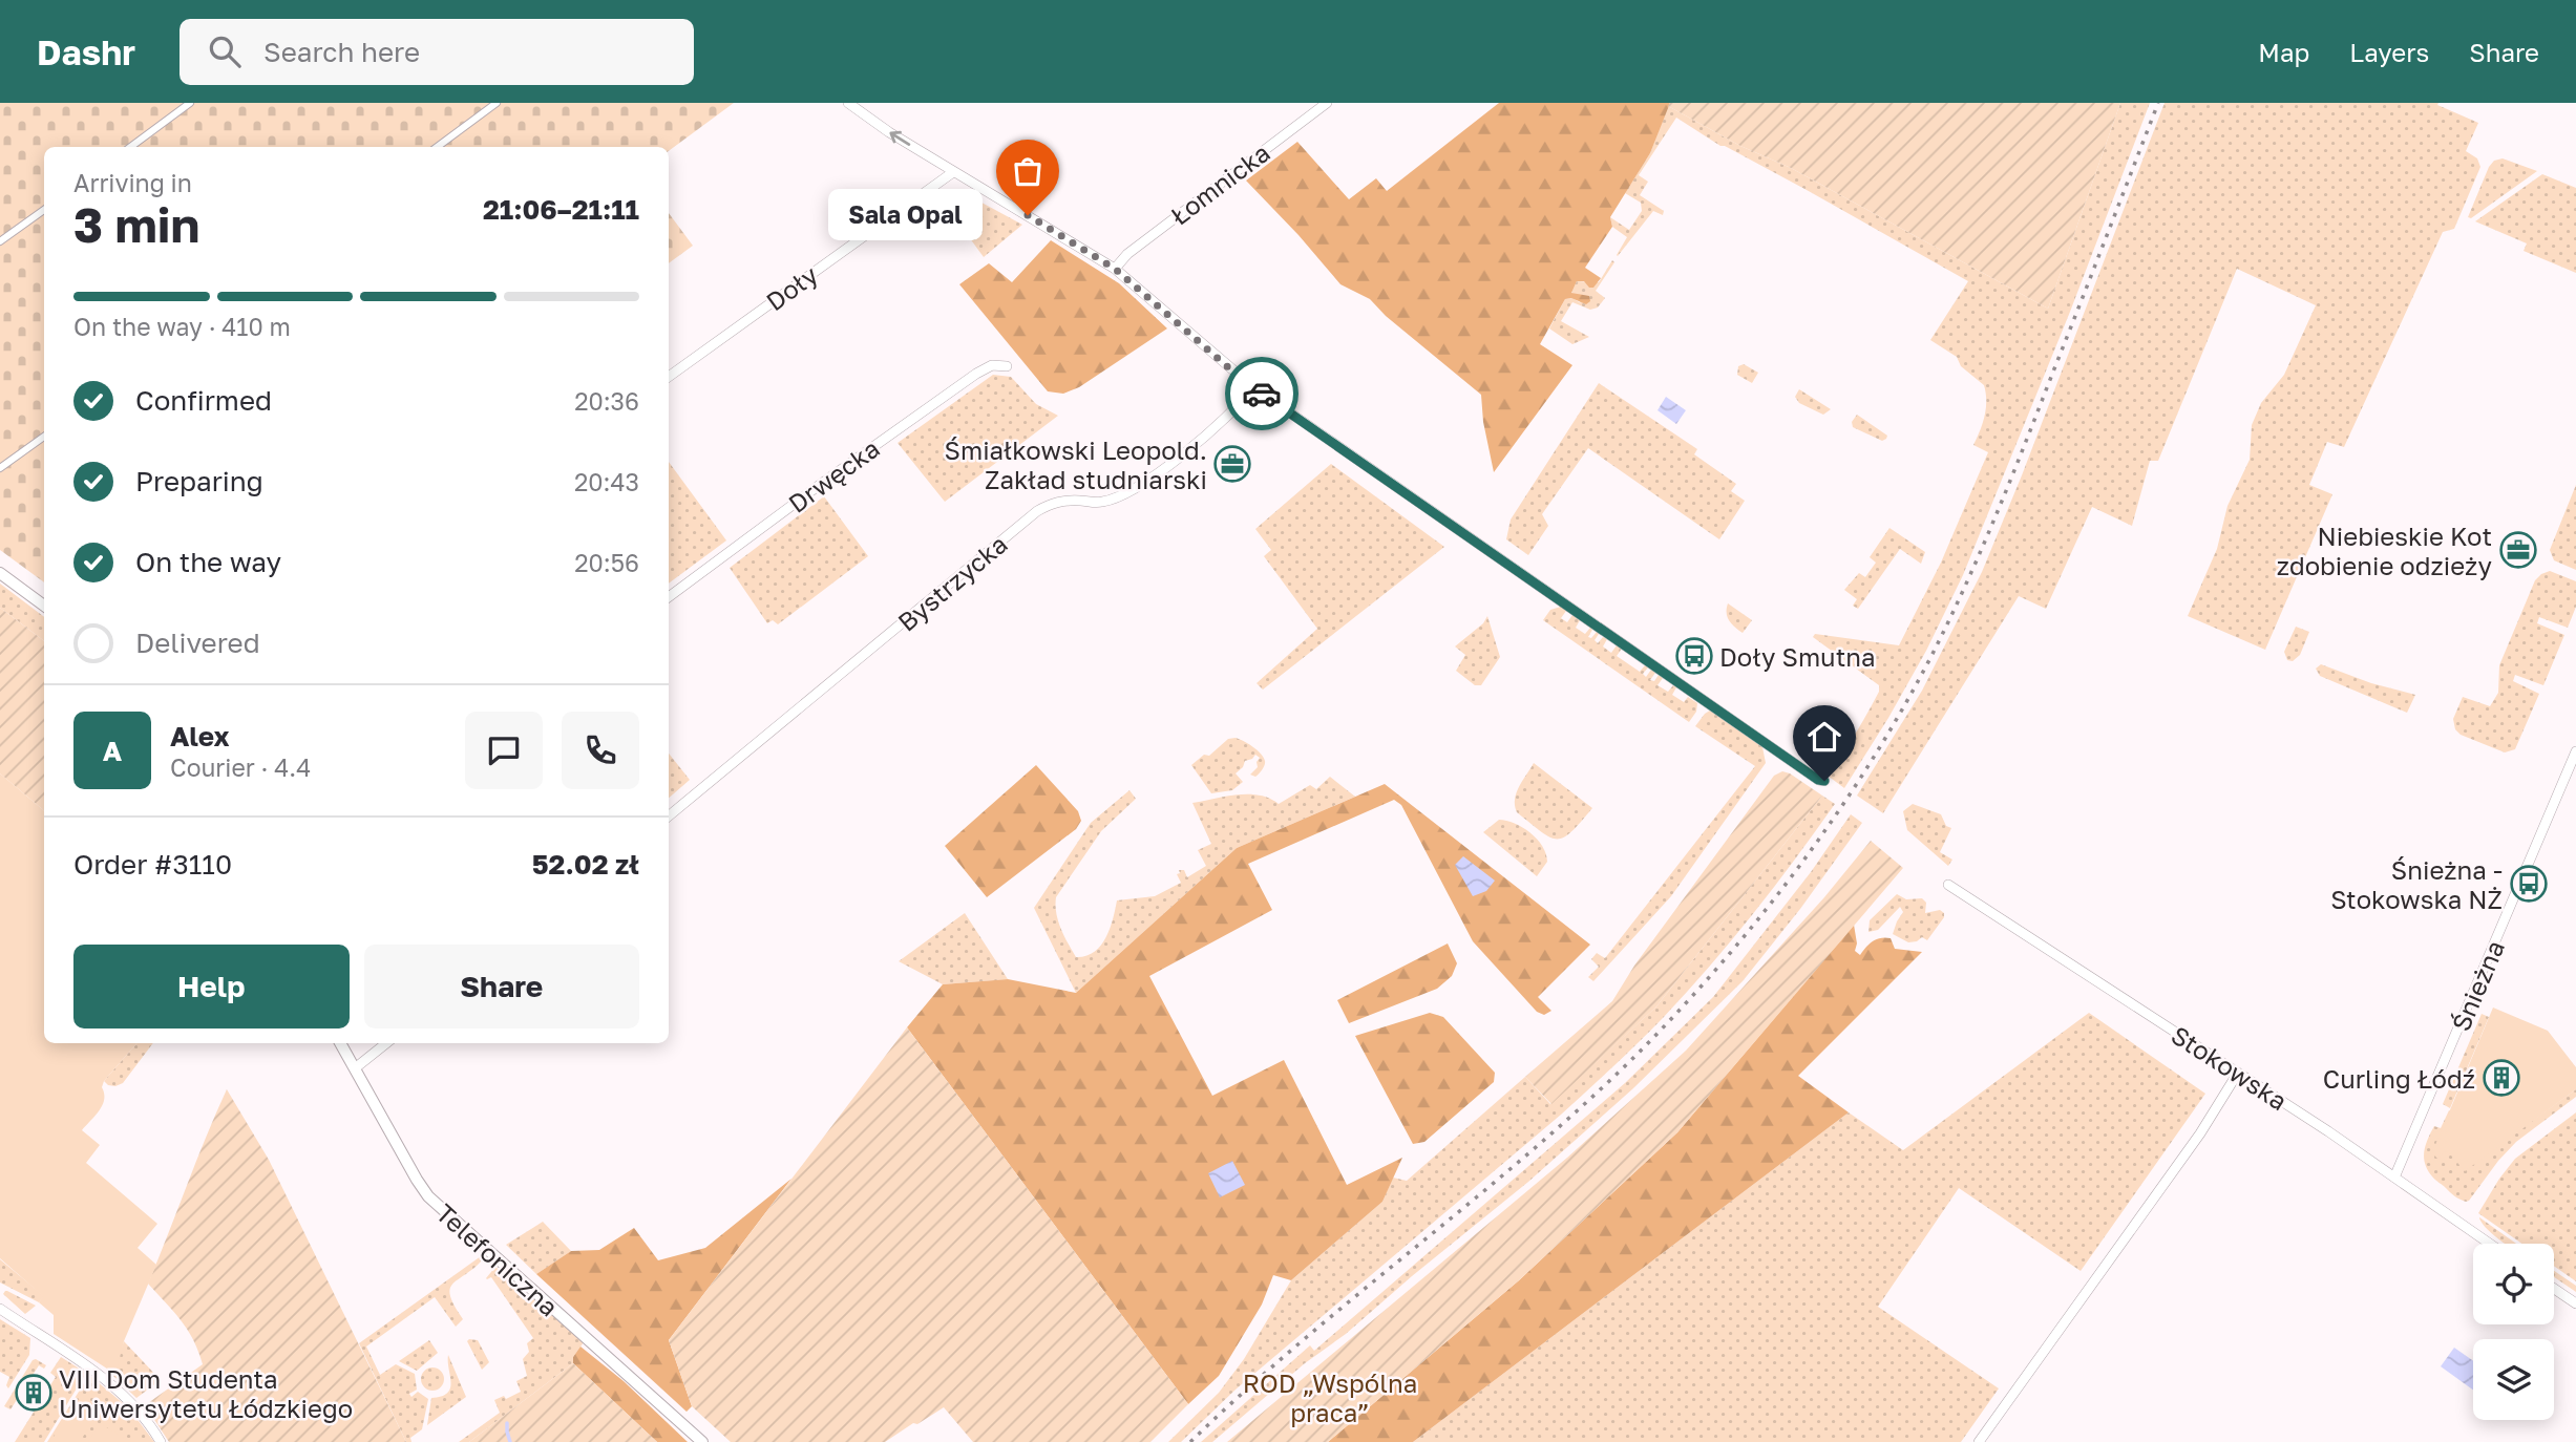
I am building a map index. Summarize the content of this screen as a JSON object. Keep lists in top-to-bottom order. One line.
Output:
{"streets":{"street":["Łomnicka","Doły","Drwęcka","Bystrzycka","Śnieżna","Stokowska","Telefoniczna"]},"crossings":[["Śnieżna","Stokowska"]],"parks":["ROD „Wspólna praca”"],"places":{"other":["Sala Opal"],"office":["Śmiałkowski Leopold. Zakład studniarski","Niebieskie Kot zdobienie odzieży"],"bus stop":["Doły Smutna","Śnieżna - Stokowska NŻ"],"building":["Curling Łódź","VIII Dom Studenta Uniwersytetu Łódzkiego"]},"page":{"header":"Dashr","search":"Search here","nav":["Map","Layers","Share"],"heading":["3 min","Arriving in","21:06–21:11"],"panel":["Alex","Courier · 4.4","Order #3110","52.02 zł"],"bubble":"Sala Opal","bar":"On the way · 410 m","list":[["Confirmed","20:36"],["Preparing","20:43"],["On the way","20:56"],"Delivered"],"round":"A","buttons":["Help","Share"]}}
